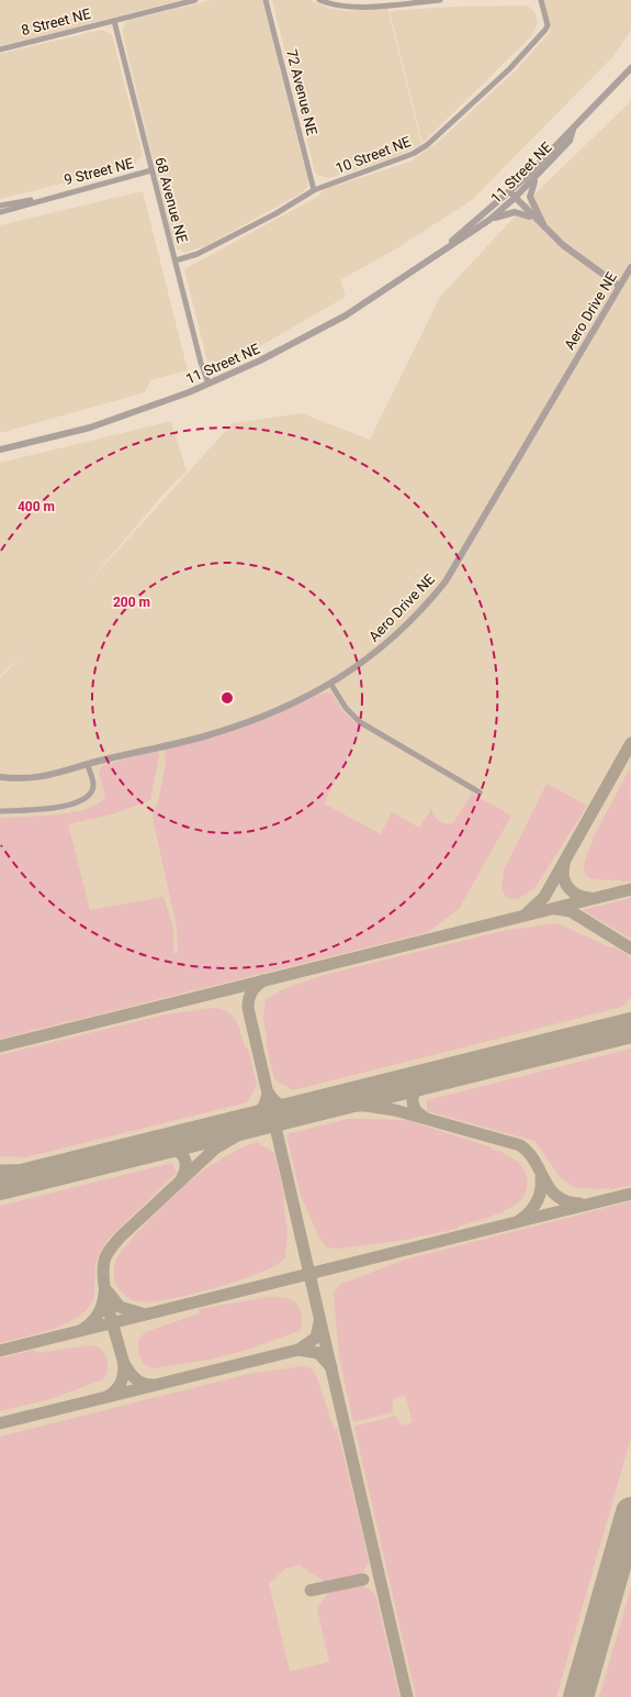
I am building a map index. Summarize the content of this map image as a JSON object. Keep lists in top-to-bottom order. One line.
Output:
{"streets":{"street":["8 Street NE","72 Avenue NE","10 Street NE","9 Street NE","11 Street NE","68 Avenue NE","Aero Drive NE"]},"crossings":[["8 Street NE","68 Avenue NE"],["72 Avenue NE","10 Street NE"],["10 Street NE","68 Avenue NE"],["9 Street NE","68 Avenue NE"],["11 Street NE","68 Avenue NE"]],"rings":["400 m","200 m"]}
